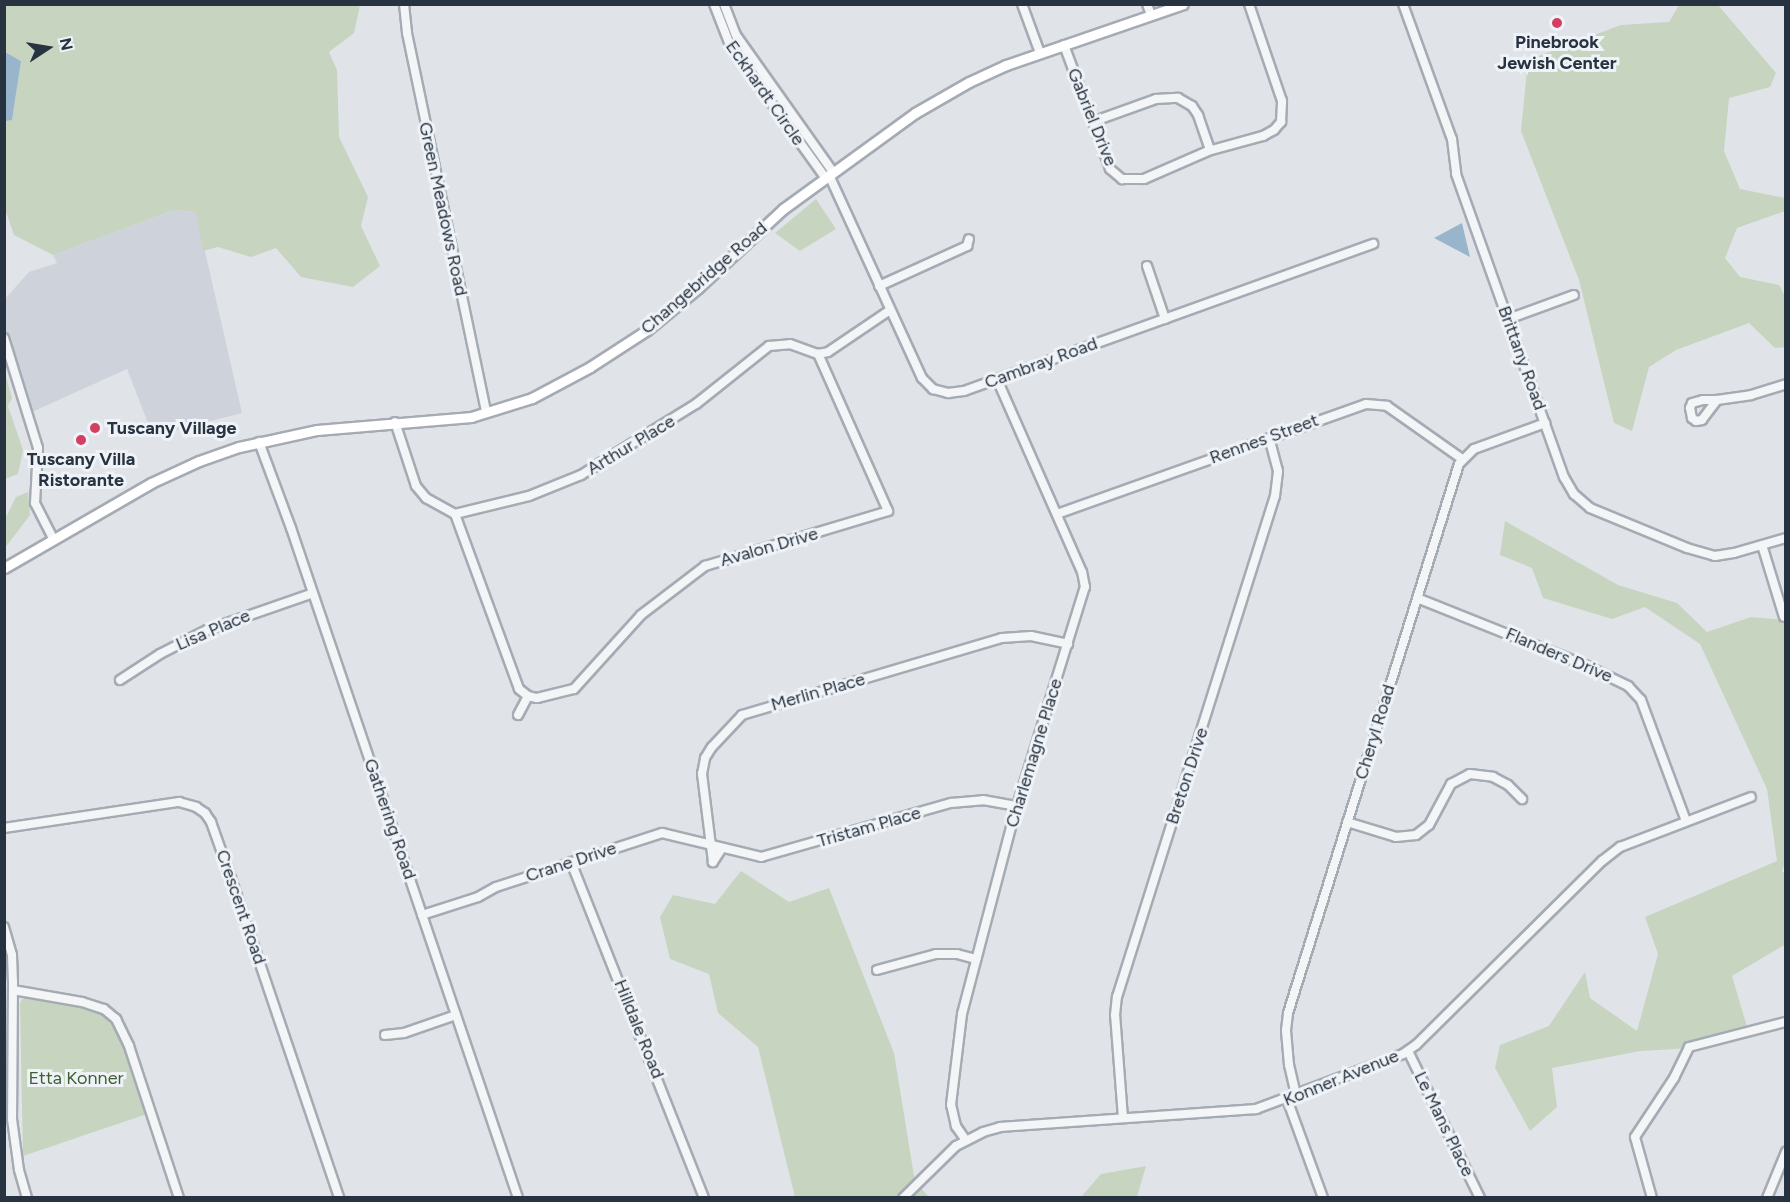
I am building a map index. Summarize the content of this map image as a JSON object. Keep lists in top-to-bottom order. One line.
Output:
{"streets":{"main road":["Changebridge Road"],"street":["Eckhardt Circle","Gabriel Drive","Green Meadows Road","Brittany Road","Cambray Road","Rennes Street","Arthur Place","Avalon Drive","Lisa Place","Flanders Drive","Merlin Place","Cheryl Road","Charlemagne Place","Breton Drive","Gathering Road","Tristam Place","Crane Drive","Crescent Road","Hilldale Road","Konner Avenue","Le Mans Place"]},"crossings":[["Eckhardt Circle","Changebridge Road"],["Eckhardt Circle","Cambray Road"],["Gabriel Drive","Changebridge Road"],["Green Meadows Road","Changebridge Road"],["Changebridge Road","Cambray Road"],["Changebridge Road","Gathering Road"],["Cambray Road","Charlemagne Place"],["Rennes Street","Cheryl Road"],["Rennes Street","Charlemagne Place"],["Rennes Street","Breton Drive"],["Arthur Place","Avalon Drive"],["Lisa Place","Gathering Road"],["Flanders Drive","Cheryl Road"],["Flanders Drive","Konner Avenue"],["Merlin Place","Charlemagne Place"],["Merlin Place","Crane Drive"],["Cheryl Road","Konner Avenue"],["Charlemagne Place","Tristam Place"],["Charlemagne Place","Konner Avenue"],["Breton Drive","Konner Avenue"],["Gathering Road","Crane Drive"],["Tristam Place","Crane Drive"],["Crane Drive","Hilldale Road"],["Konner Avenue","Le Mans Place"]],"parks":["Etta Konner"],"places":["Pinebrook Jewish Center","Tuscany Village","Tuscany Villa Ristorante"],"north":"right"}
